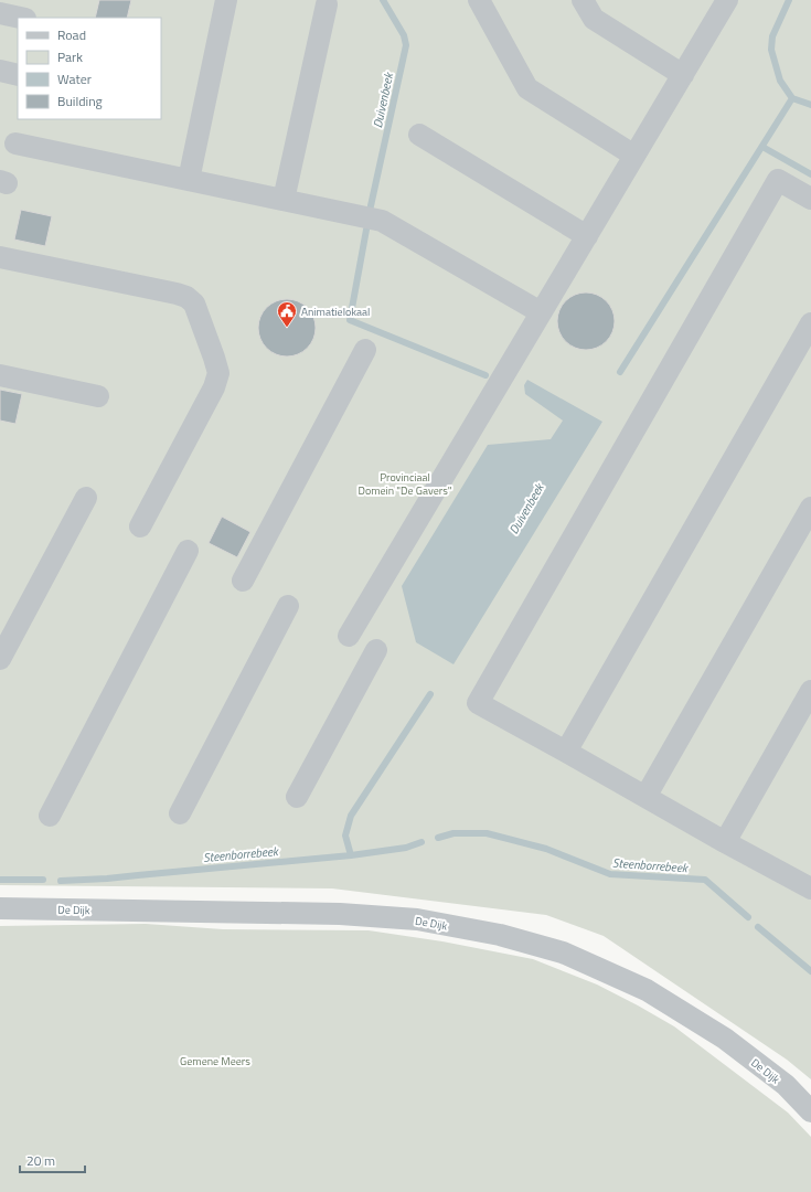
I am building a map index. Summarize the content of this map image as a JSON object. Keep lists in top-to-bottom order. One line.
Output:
{"streets":{"street":["De Dijk"]},"water":["Duivenbeek","Steenborrebeek"],"parks":["Provinciaal Domein \"De Gavers\"","Gemene Meers"],"places":{"public building":["Animatielokaal"]},"legend":["Road","Park","Water","Building"],"scale_bar":"20 m"}
